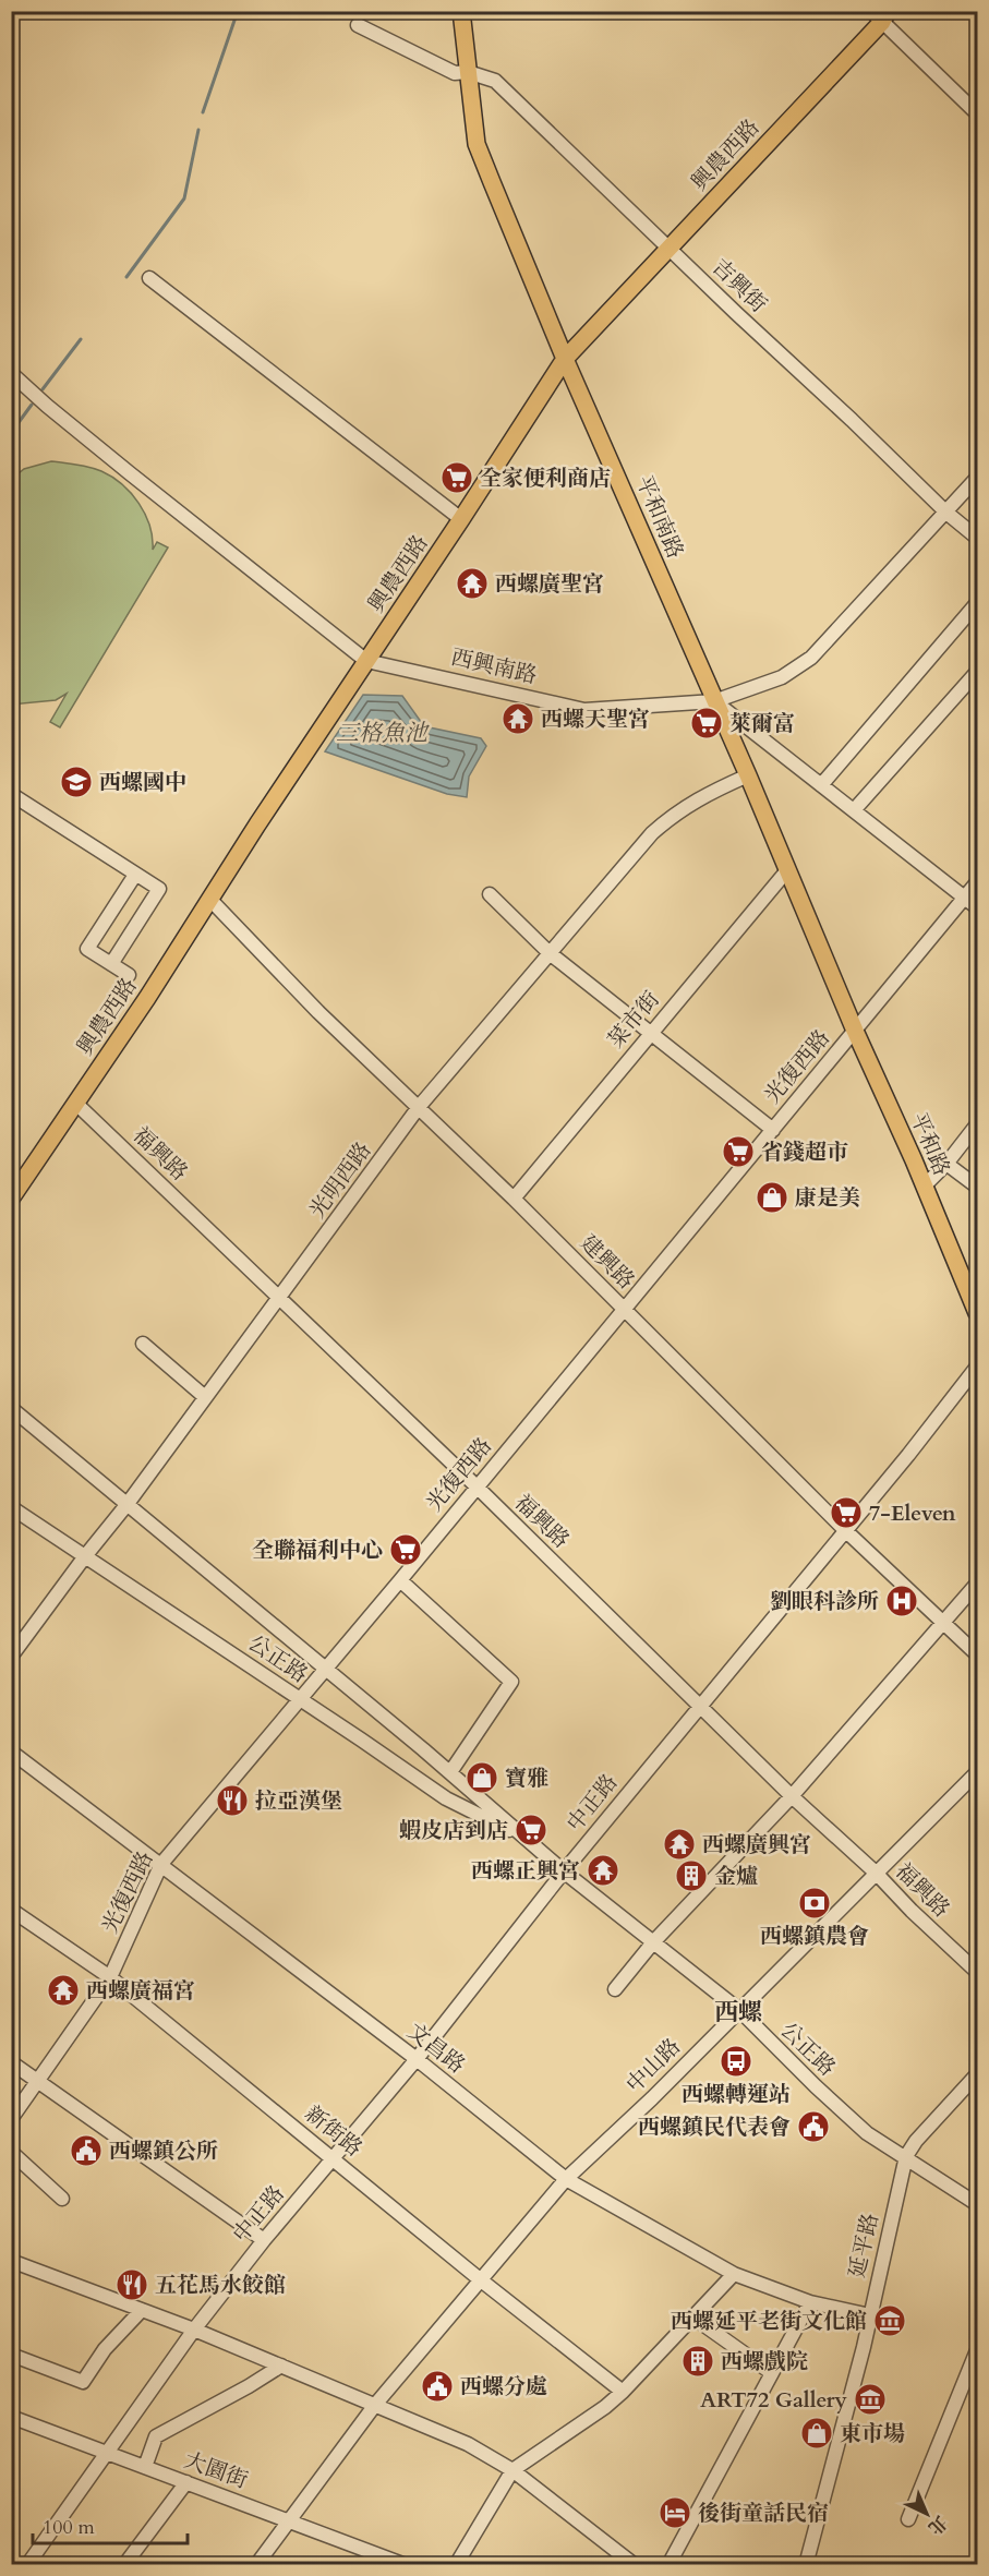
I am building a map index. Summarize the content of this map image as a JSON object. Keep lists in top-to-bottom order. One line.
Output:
{"streets":{"main road":["興農西路","平和南路","平和路"],"street":["吉興街","西興南路","菜市街","光復西路","福興路","光明西路","建興路","公正路","中正路","文昌路","中山路","新街路","延平路","大園街"]},"crossings":[["興農西路","吉興街"],["興農西路","平和南路"],["興農西路","西興南路"],["興農西路","福興路"],["興農西路","建興路"],["吉興街","平和南路"],["吉興街","西興南路"],["平和南路","西興南路"],["平和南路","菜市街"],["平和南路","光復西路"],["平和南路","平和路"],["平和南路","光明西路"],["菜市街","建興路"],["光復西路","平和路"],["光復西路","福興路"],["光復西路","建興路"],["光復西路","公正路"],["光復西路","文昌路"],["光復西路","新街路"],["福興路","光明西路"],["福興路","中正路"],["福興路","中山路"],["光明西路","建興路"],["光明西路","公正路"],["建興路","中正路"],["公正路","中正路"],["公正路","中山路"],["公正路","延平路"],["中正路","文昌路"],["中正路","新街路"],["中正路","大園街"],["文昌路","中山路"],["文昌路","延平路"],["中山路","新街路"],["中山路","大園街"]],"districts":["西螺"],"water":["三格魚池"],"places":{"supermarket":["全家便利商店","萊爾富","省錢超市","7-Eleven","全聯福利中心","蝦皮店到店"],"temple":["西螺廣聖宮","西螺天聖宮","西螺廣興宮","西螺正興宮","西螺廣福宮"],"school or university":["西螺國中"],"shop":["康是美","寶雅","東市場"],"hospital":["劉眼科診所"],"restaurant":["拉亞漢堡","五花馬水餃館"],"building":["金爐","西螺戲院"],"bank":["西螺鎮農會"],"bus stop":["西螺轉運站"],"public building":["西螺鎮民代表會","西螺鎮公所","西螺分處"],"museum":["西螺延平老街文化館","ART72 Gallery"],"hotel":["後街童話民宿"]},"scale_bar":"100 m","north":"bottom right"}
